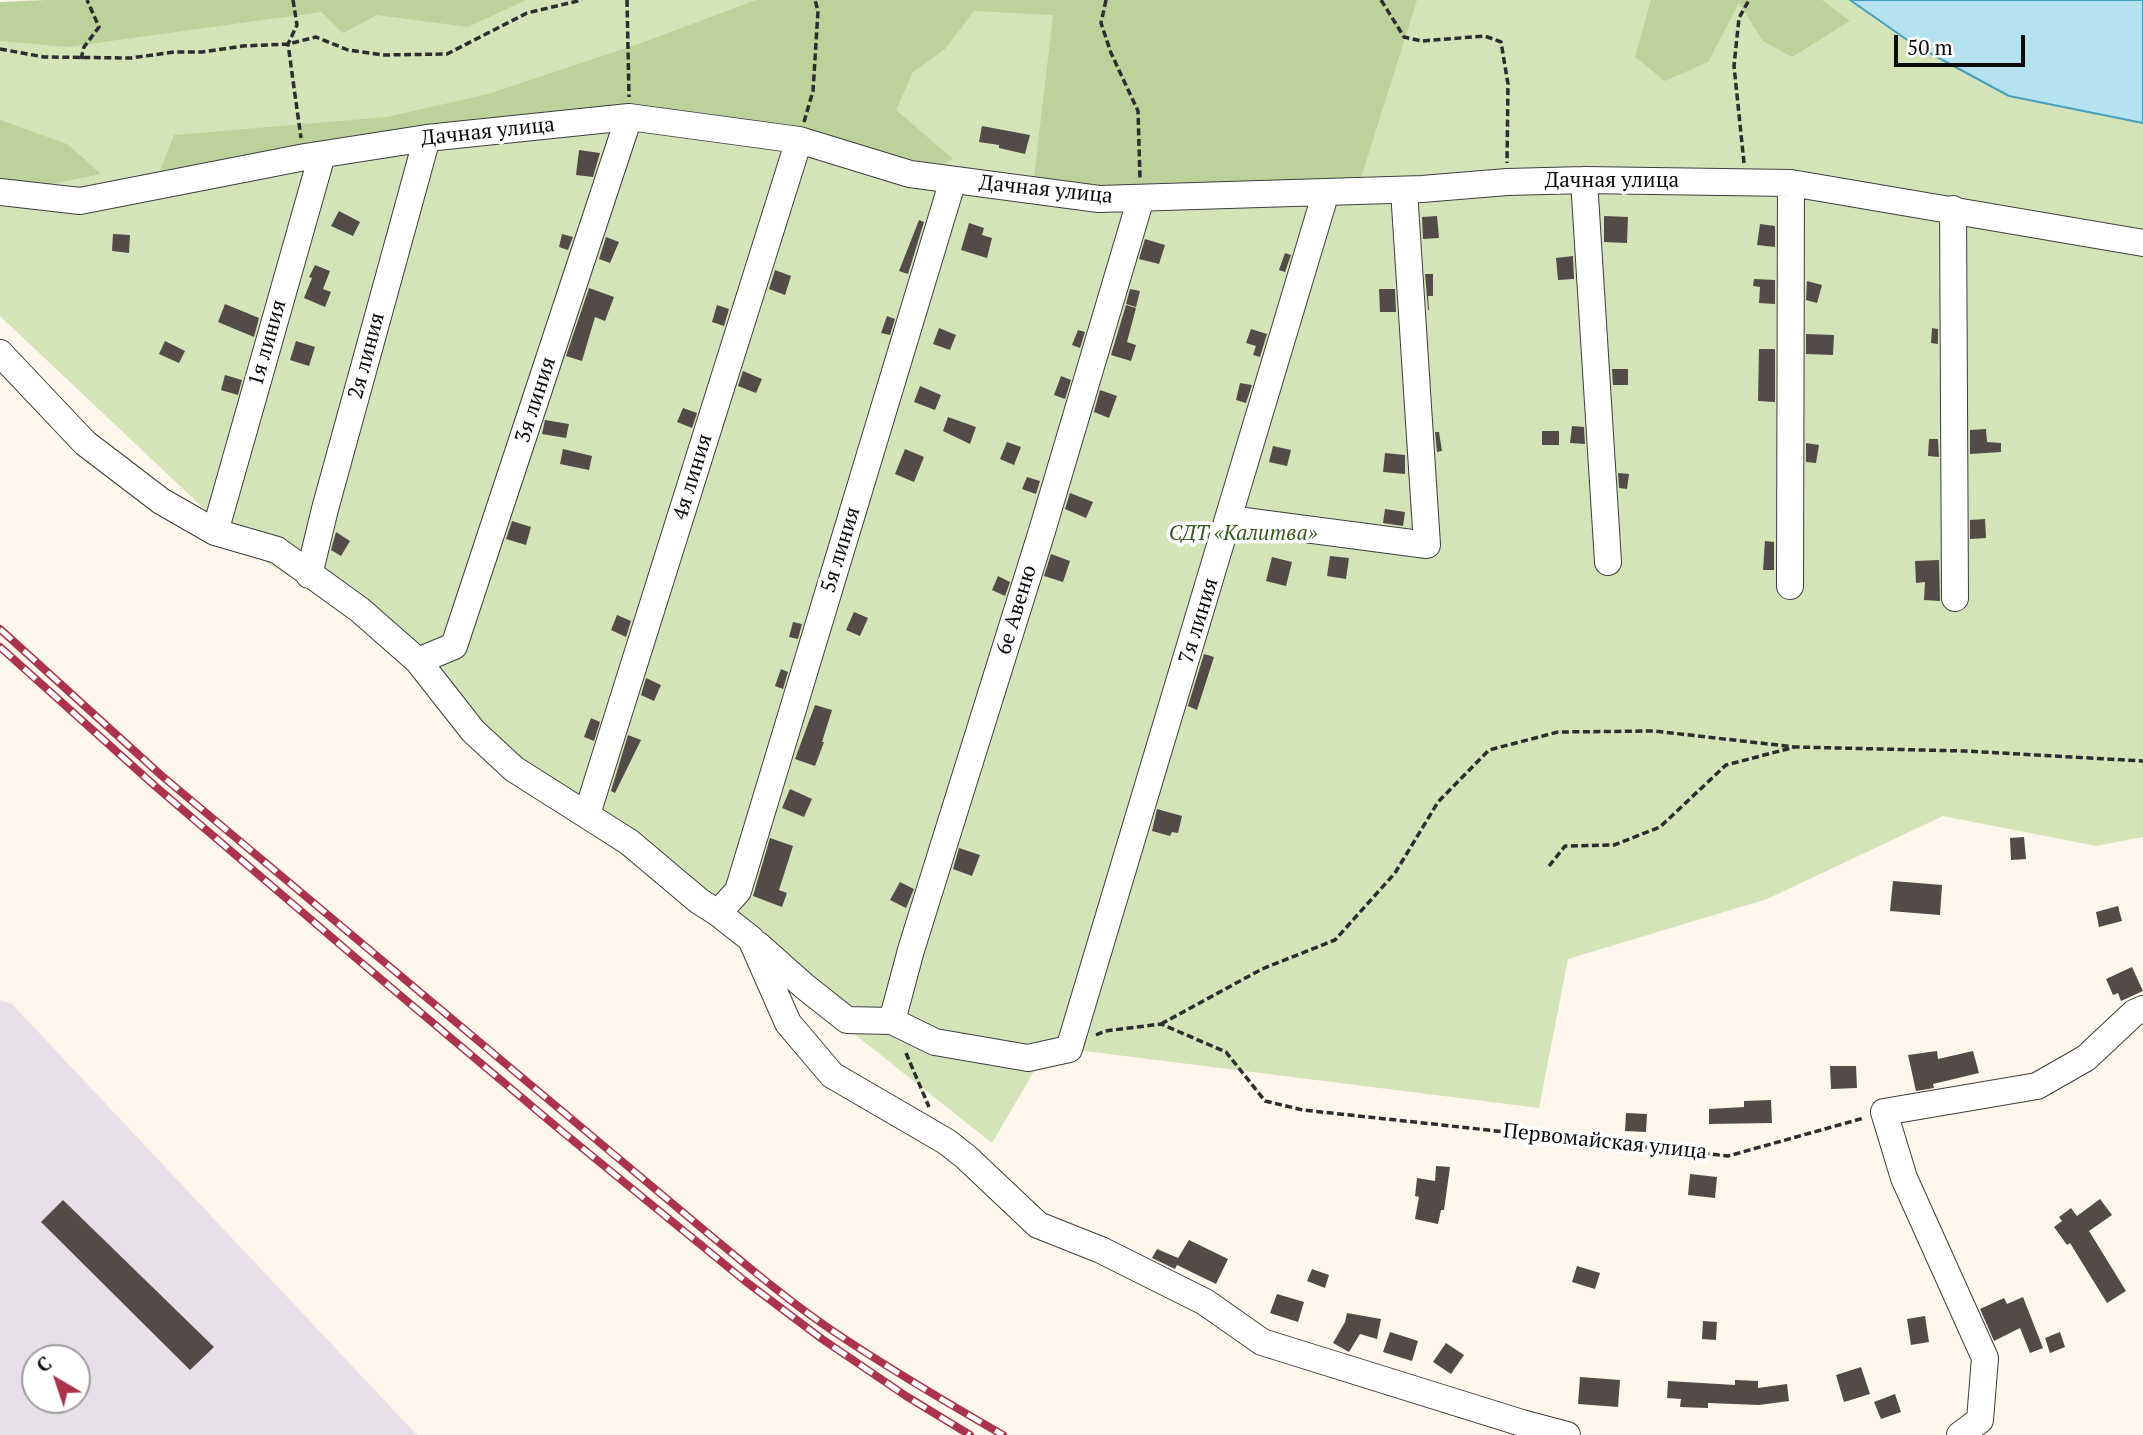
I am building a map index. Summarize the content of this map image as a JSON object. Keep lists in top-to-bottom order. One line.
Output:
{"streets":{"street":["Дачная улица","1я линия","2я линия","3я линия","4я линия","5я линия","6е Авеню","7я линия"],"path":["Первомайская улица"]},"crossings":[["Дачная улица","1я линия"],["Дачная улица","2я линия"],["Дачная улица","3я линия"],["Дачная улица","4я линия"],["Дачная улица","5я линия"],["Дачная улица","6е Авеню"],["Дачная улица","7я линия"]],"parks":["СДТ «Калитва»"],"scale_bar":"50 m","north":"top left"}
